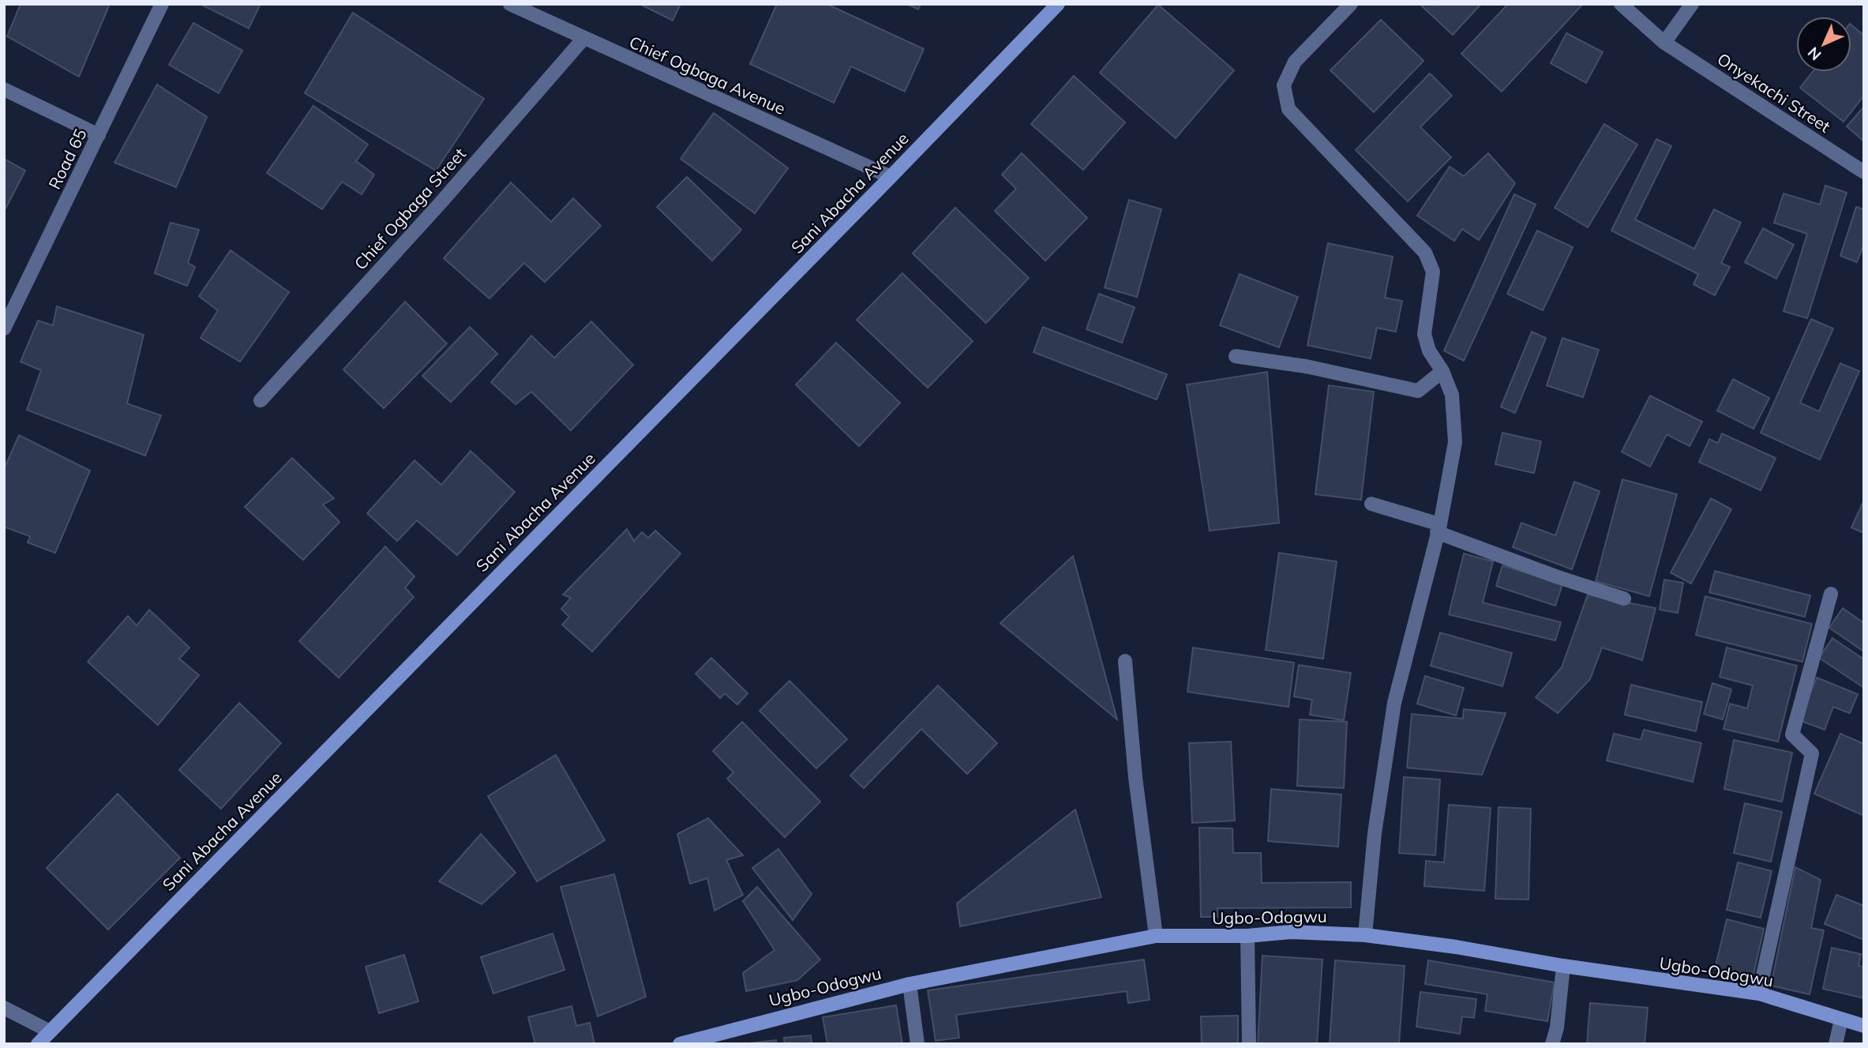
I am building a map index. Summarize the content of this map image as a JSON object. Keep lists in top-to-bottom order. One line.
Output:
{"streets":{"street":["Chief Ogbaga Avenue","Onyekachi Street","Road 65","Sani Abacha Avenue","Chief Ogbaga Street","Ugbo-Odogwu"]},"crossings":[["Chief Ogbaga Avenue","Sani Abacha Avenue"],["Chief Ogbaga Avenue","Chief Ogbaga Street"]],"north":"bottom left"}
